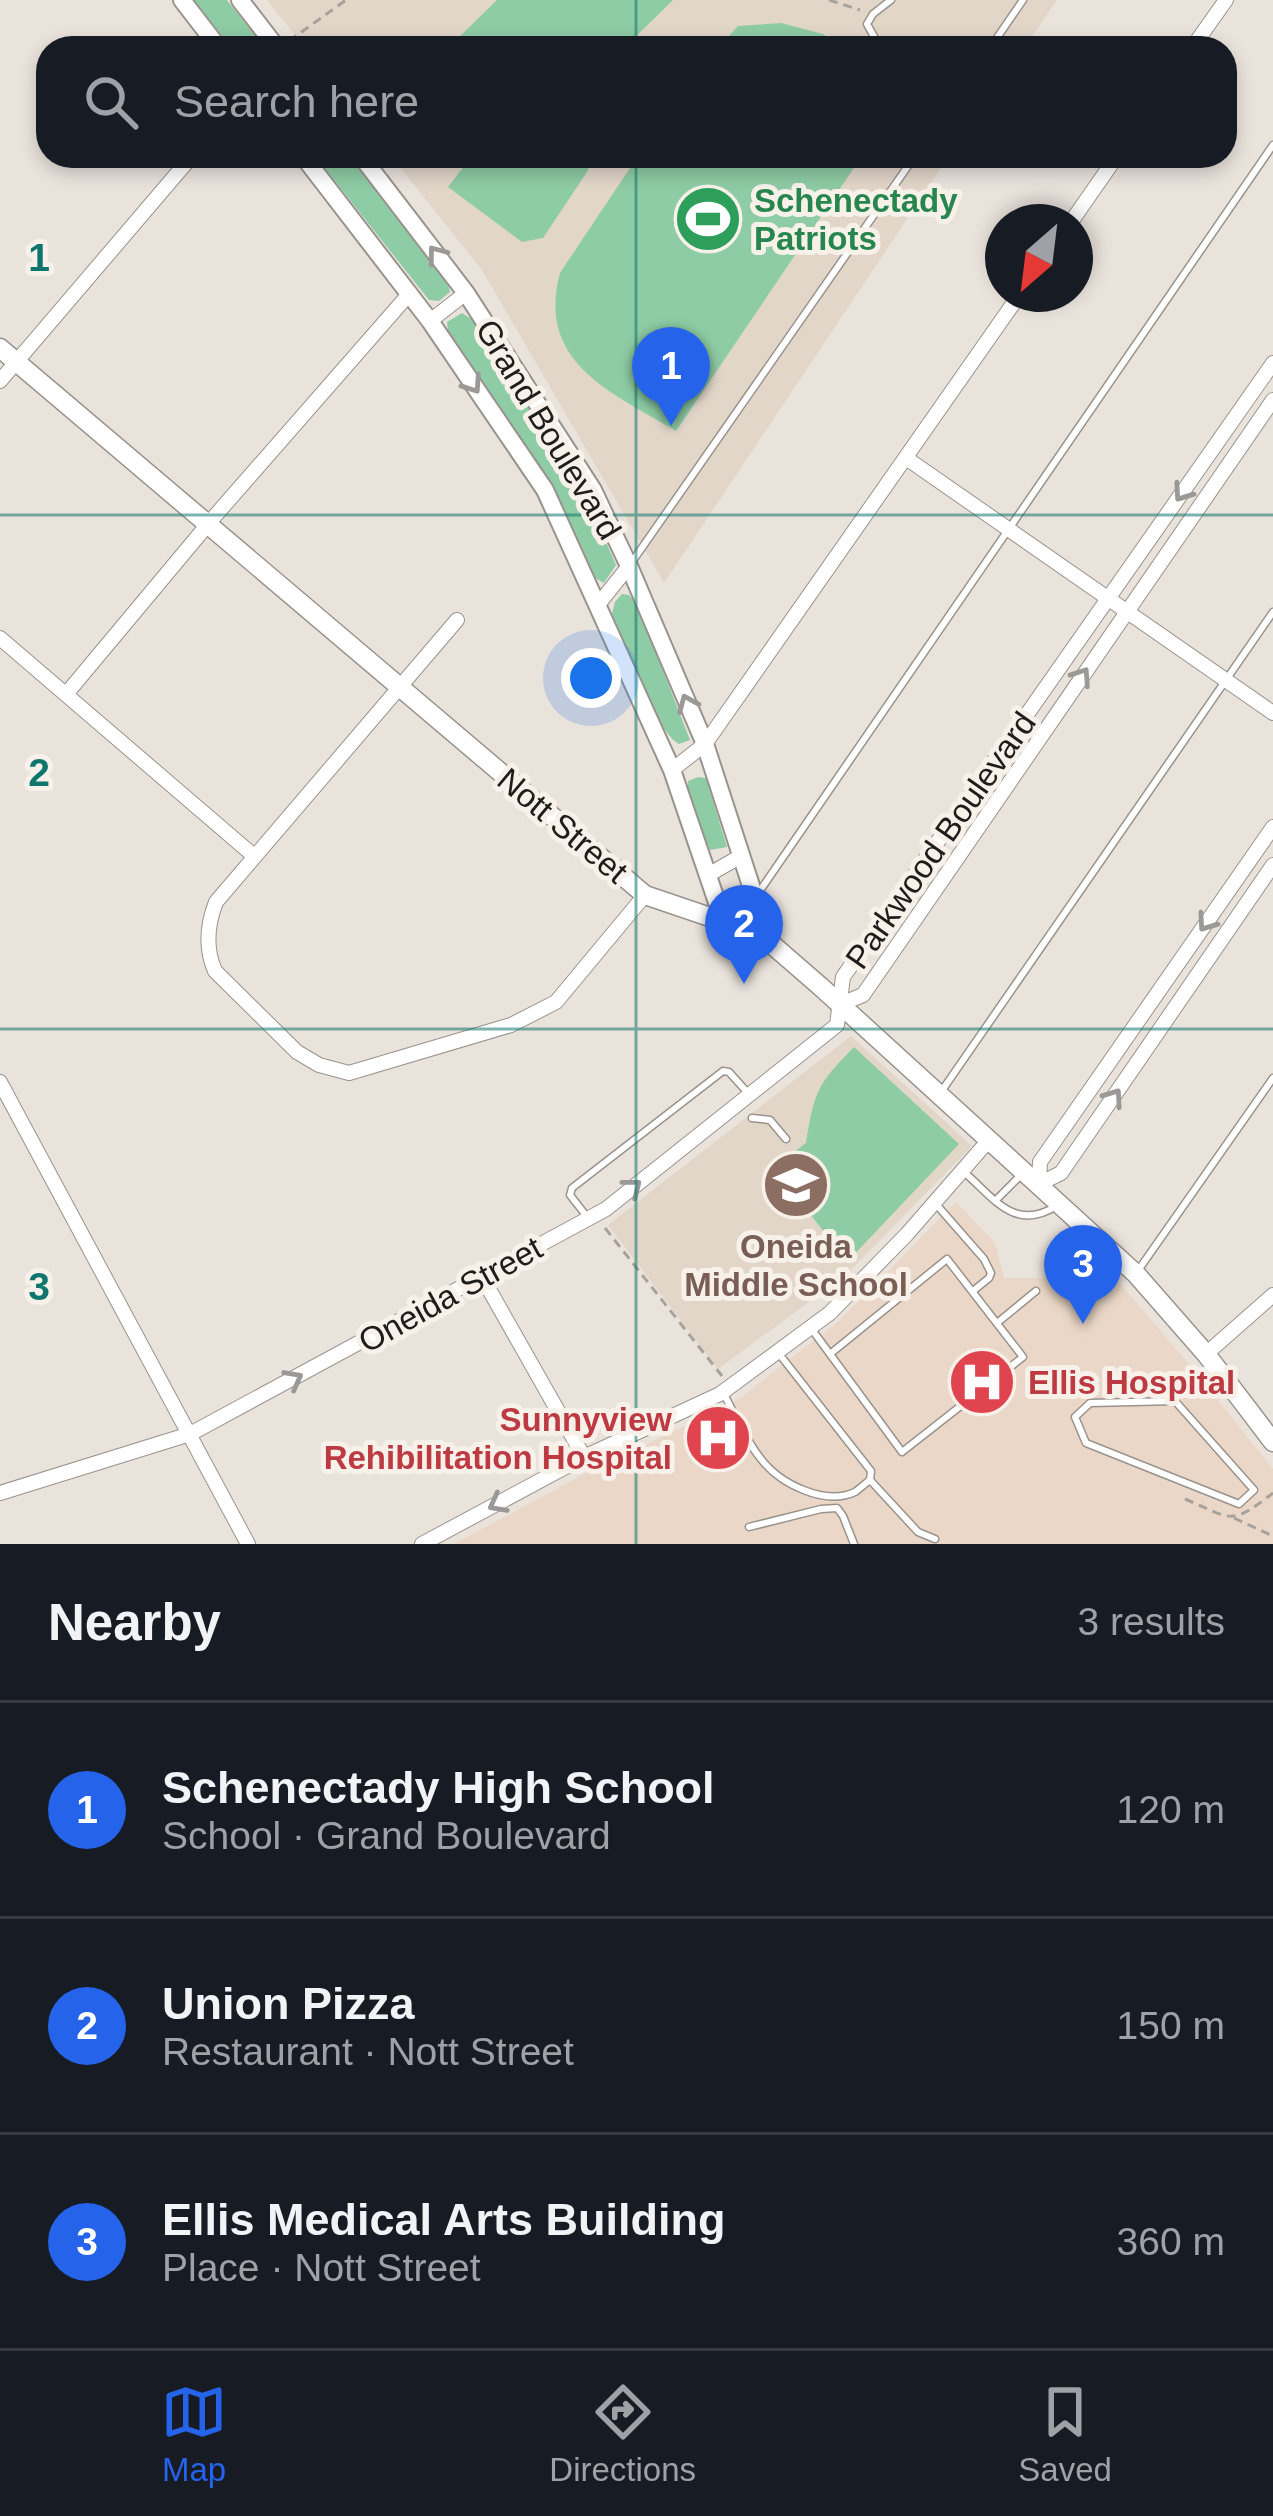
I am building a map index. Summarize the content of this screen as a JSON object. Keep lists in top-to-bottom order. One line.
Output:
{"streets":{"main road":["Nott Street"],"street":["Grand Boulevard","Parkwood Boulevard","Oneida Street"]},"crossings":[["Grand Boulevard","Nott Street"],["Nott Street","Parkwood Boulevard"],["Nott Street","Oneida Street"],["Parkwood Boulevard","Oneida Street"]],"one_way":["Oneida Street"],"places":{"sports":["Schenectady Patriots"],"school or university":["Oneida Middle School"],"hospital":["Ellis Hospital","Sunnyview Rehibilitation Hospital"]},"north":"bottom left","page":{"search":"Search here","pins":["1","2","3"],"heading":["Nearby","3 results"],"list":[{"mark":"1","name":"Schenectady High School","note":"School · Grand Boulevard","value":"120 m"},{"mark":"2","name":"Union Pizza","note":"Restaurant · Nott Street","value":"150 m"},{"mark":"3","name":"Ellis Medical Arts Building","note":"Place · Nott Street","value":"360 m"}],"nav":["Map","Directions","Saved"]},"grid":{"rows":["1","2","3"]}}
